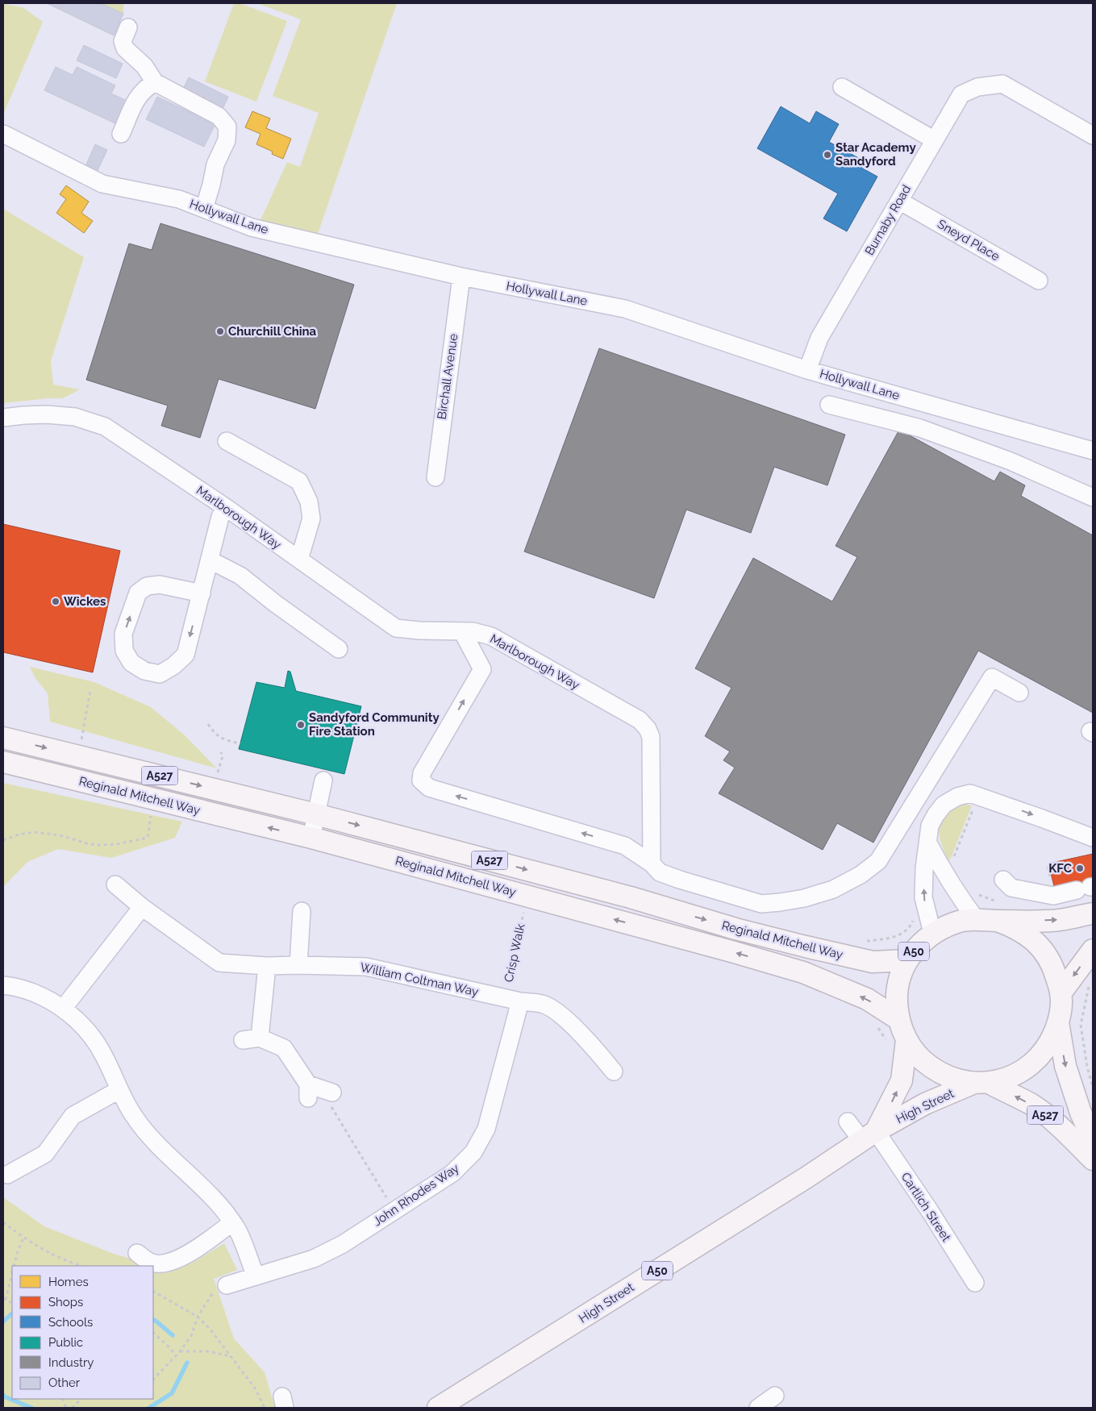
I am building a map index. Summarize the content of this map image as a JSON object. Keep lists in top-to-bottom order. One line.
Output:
{"streets":{"main road":["A527","Reginald Mitchell Way","A50","High Street"],"street":["Hollywall Lane","Burnaby Road","Sneyd Place","Birchall Avenue","Marlborough Way","William Coltman Way","John Rhodes Way","Cartlich Street"],"path":["Crisp Walk"]},"crossings":[["Hollywall Lane","Burnaby Road"],["Hollywall Lane","Birchall Avenue"],["Burnaby Road","Sneyd Place"],["A527","A50"],["A527","High Street"],["Reginald Mitchell Way","A50"],["A50","High Street"],["Crisp Walk","William Coltman Way"],["Crisp Walk","John Rhodes Way"],["William Coltman Way","John Rhodes Way"],["High Street","Cartlich Street"]],"places":["Star Academy Sandyford","Churchill China","Wickes","Sandyford Community Fire Station","KFC"],"legend":["Homes","Shops","Schools","Public","Industry","Other"]}
